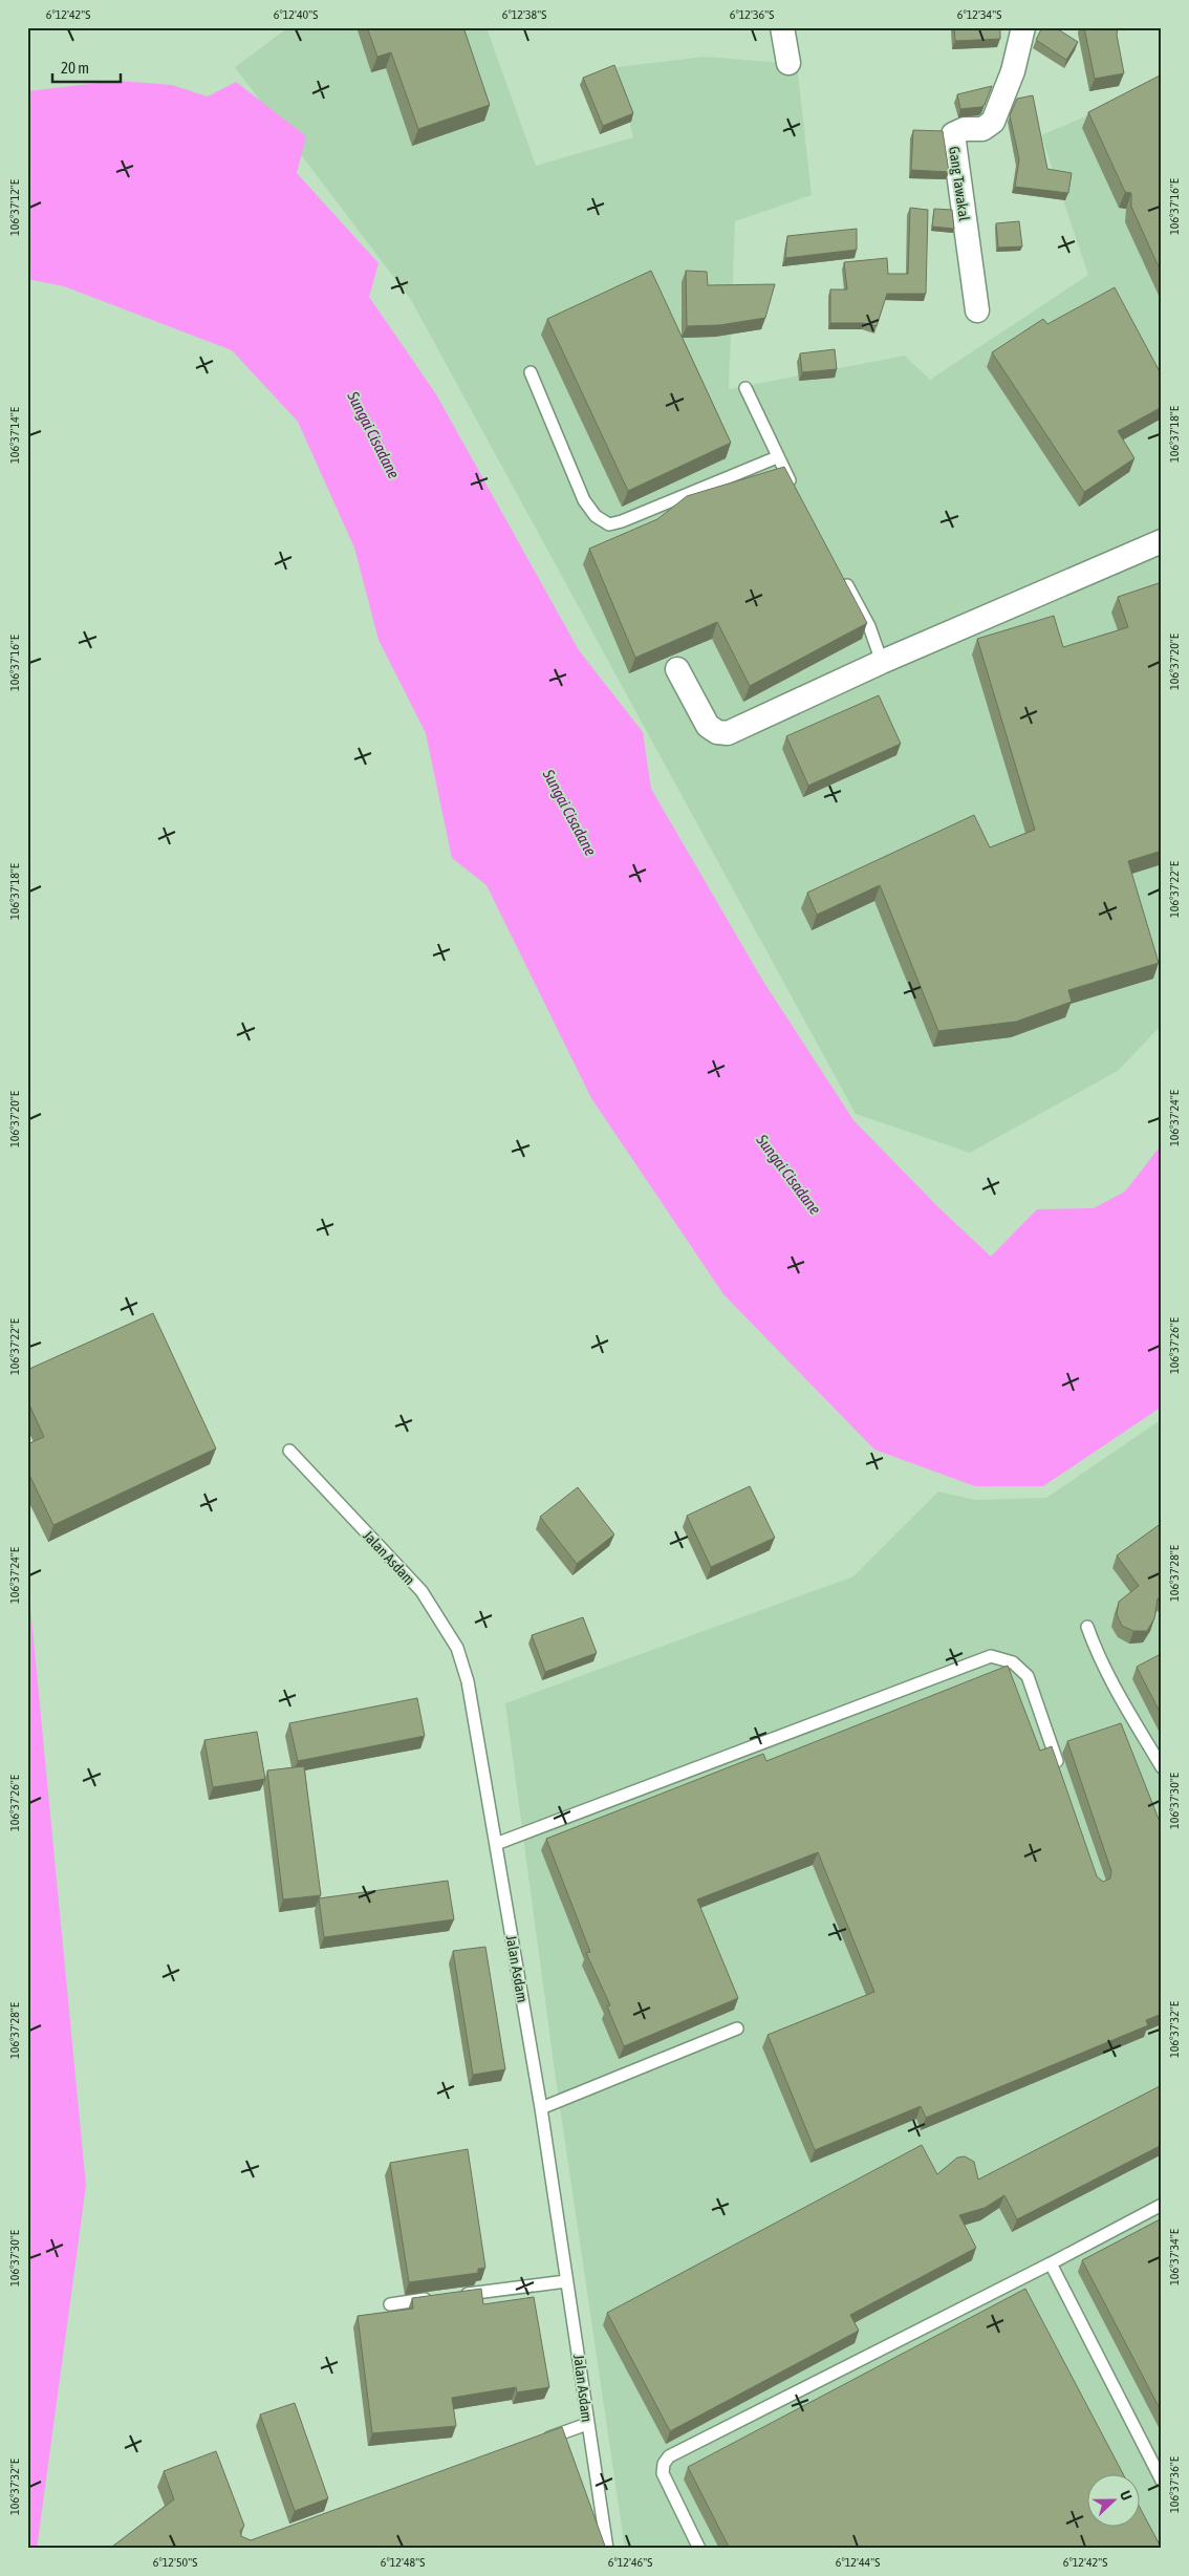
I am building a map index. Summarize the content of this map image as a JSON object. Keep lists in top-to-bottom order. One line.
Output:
{"streets":{"street":["Gang Tawakal"],"lane":["Jalan Asdam"]},"water":["Sungai Cisadane"],"scale_bar":"20 m","north":"right","coordinates":["6°12'42\"S","6°12'40\"S","6°12'38\"S","6°12'36\"S","6°12'34\"S","106°37'16\"E","106°37'12\"E","106°37'18\"E","106°37'14\"E","106°37'20\"E","106°37'22\"E","106°37'24\"E","106°37'26\"E","106°37'28\"E","106°37'30\"E","106°37'32\"E","106°37'34\"E","106°37'36\"E","6°12'50\"S","6°12'48\"S","6°12'46\"S","6°12'44\"S"]}
